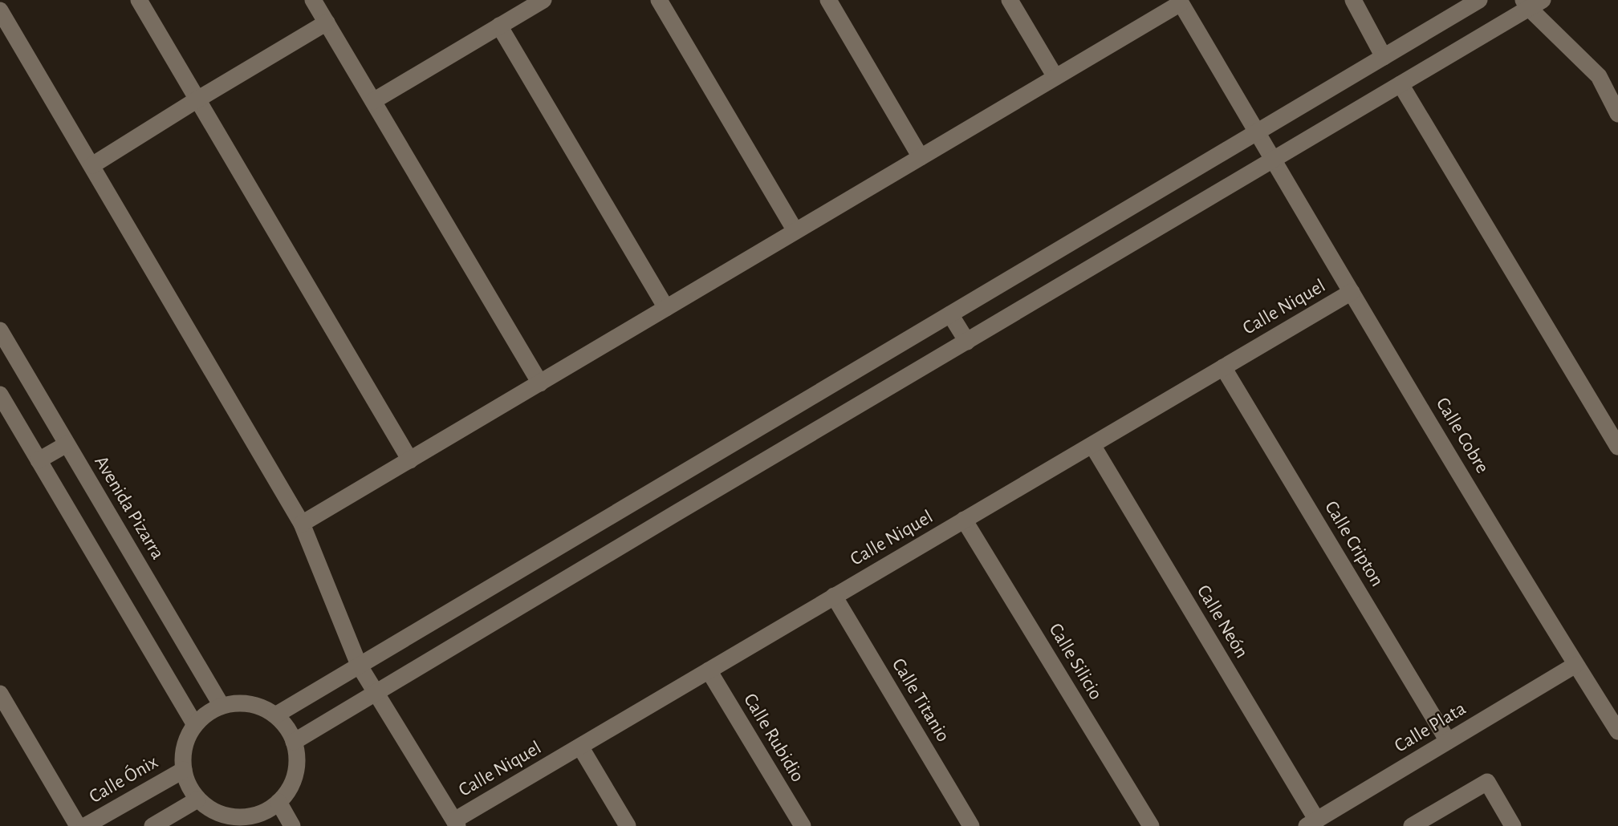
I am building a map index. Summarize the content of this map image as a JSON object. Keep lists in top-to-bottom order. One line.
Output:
{"streets":{"street":["Calle Niquel","Calle Cobre","Avenida Pizarra","Calle Cripton","Calle Neón","Calle Silicio","Calle Titanio","Calle Plata","Calle Rubidio","Calle Ónix"]},"crossings":[["Calle Niquel","Calle Cobre"],["Calle Niquel","Calle Cripton"],["Calle Niquel","Calle Neón"],["Calle Niquel","Calle Silicio"],["Calle Niquel","Calle Titanio"],["Calle Niquel","Calle Rubidio"],["Calle Cobre","Calle Plata"],["Avenida Pizarra","Calle Ónix"],["Calle Cripton","Calle Plata"],["Calle Neón","Calle Plata"]]}
